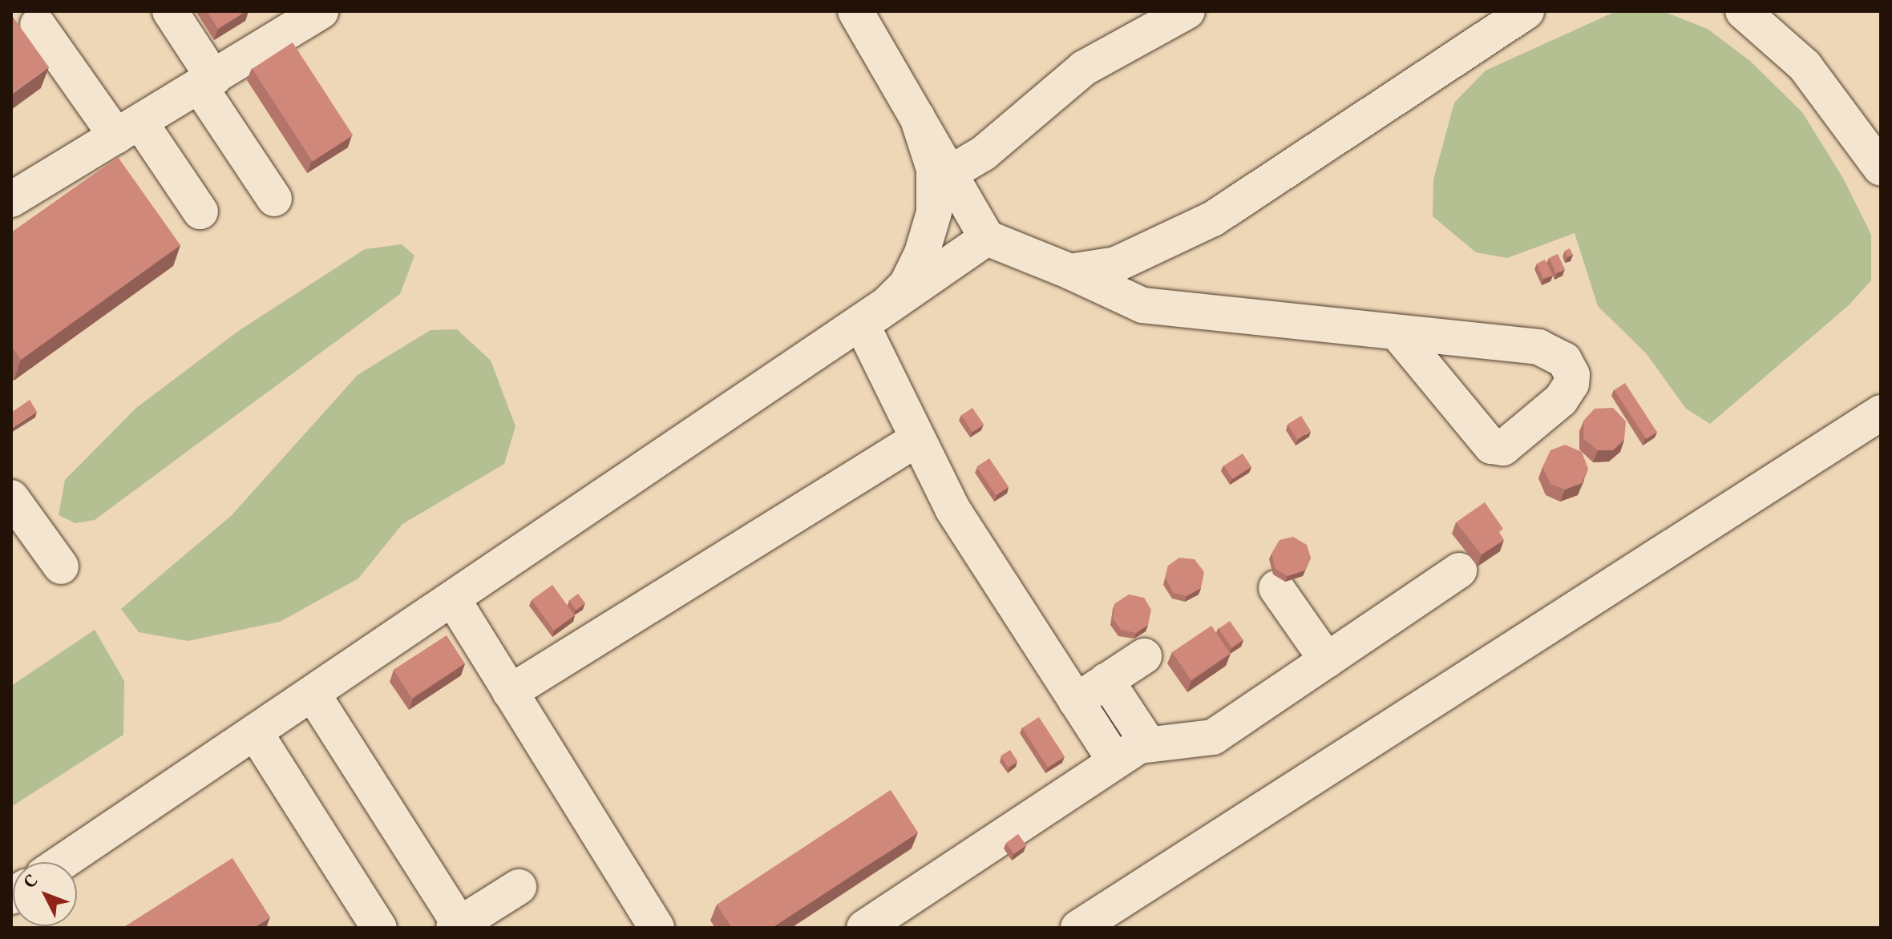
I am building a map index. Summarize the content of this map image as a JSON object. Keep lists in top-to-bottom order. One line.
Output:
{"north":"top left"}
